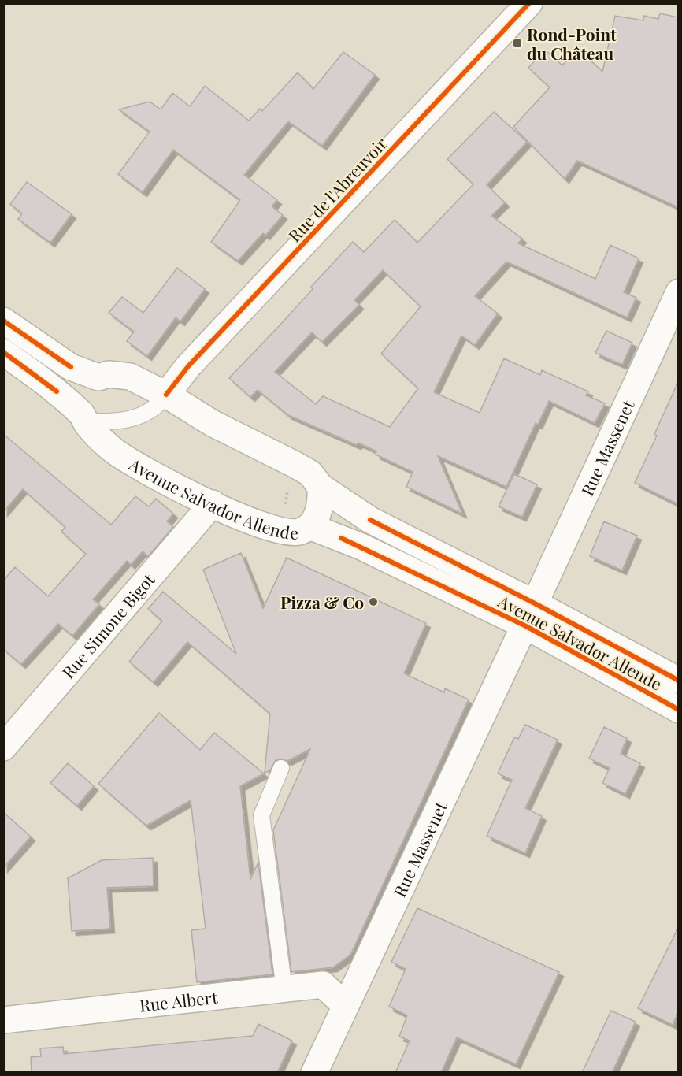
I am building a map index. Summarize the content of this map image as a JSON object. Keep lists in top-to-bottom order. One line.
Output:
{"streets":{"street":["Rue de l'Abreuvoir","Rue Massenet","Avenue Salvador Allende","Rue Simone Bigot","Rue Albert"]},"crossings":[["Rue de l'Abreuvoir","Avenue Salvador Allende"],["Rue Massenet","Avenue Salvador Allende"],["Rue Massenet","Rue Albert"],["Avenue Salvador Allende","Rue Simone Bigot"]],"places":{"transit":["Rond-Point du Château"],"other":["Pizza & Co"]}}
